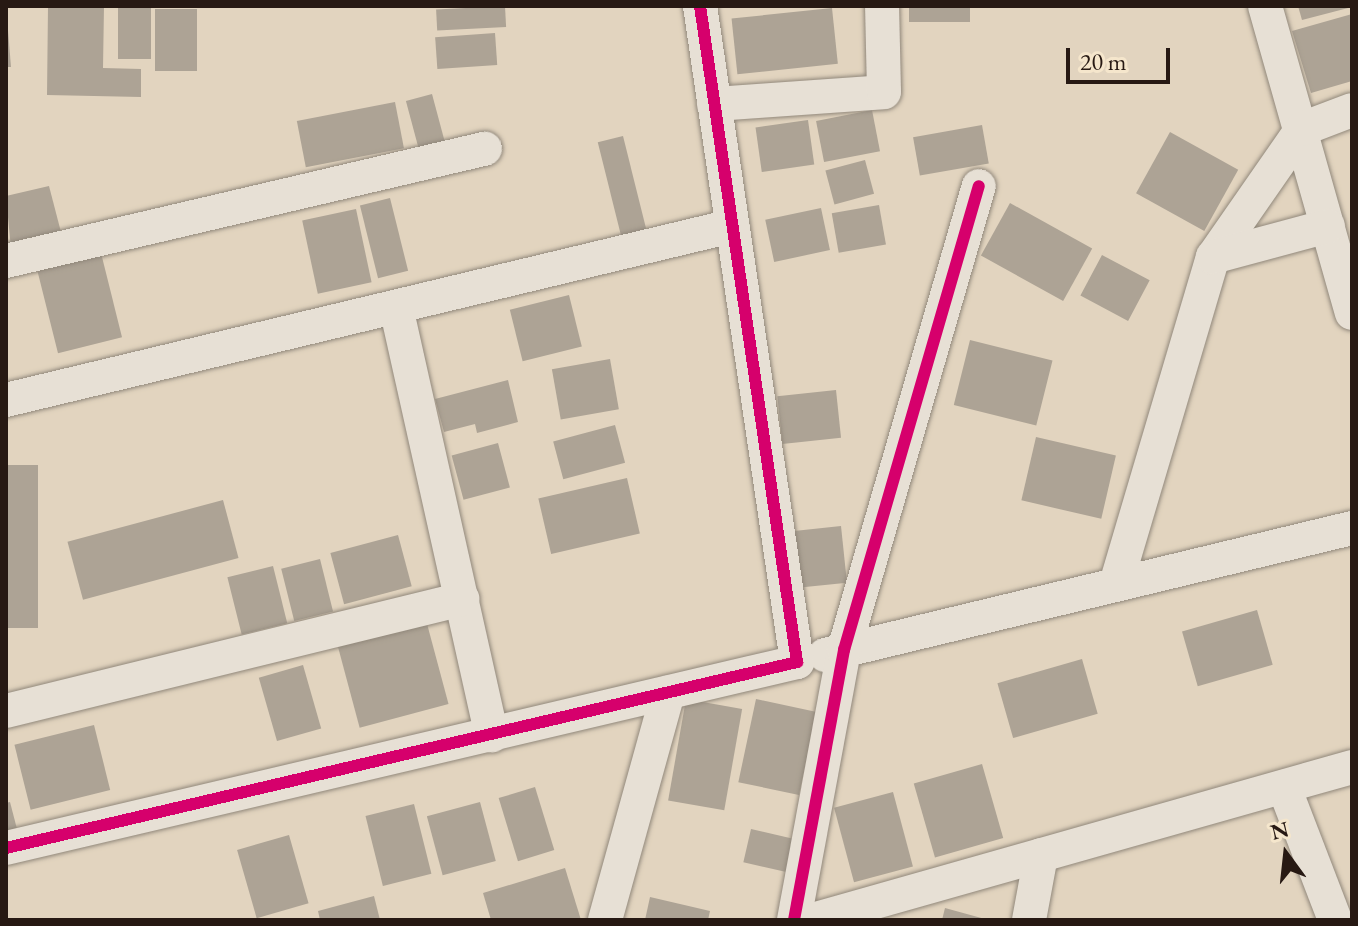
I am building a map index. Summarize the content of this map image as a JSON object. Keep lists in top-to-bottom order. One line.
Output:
{"scale_bar":"20 m","north":"top"}
